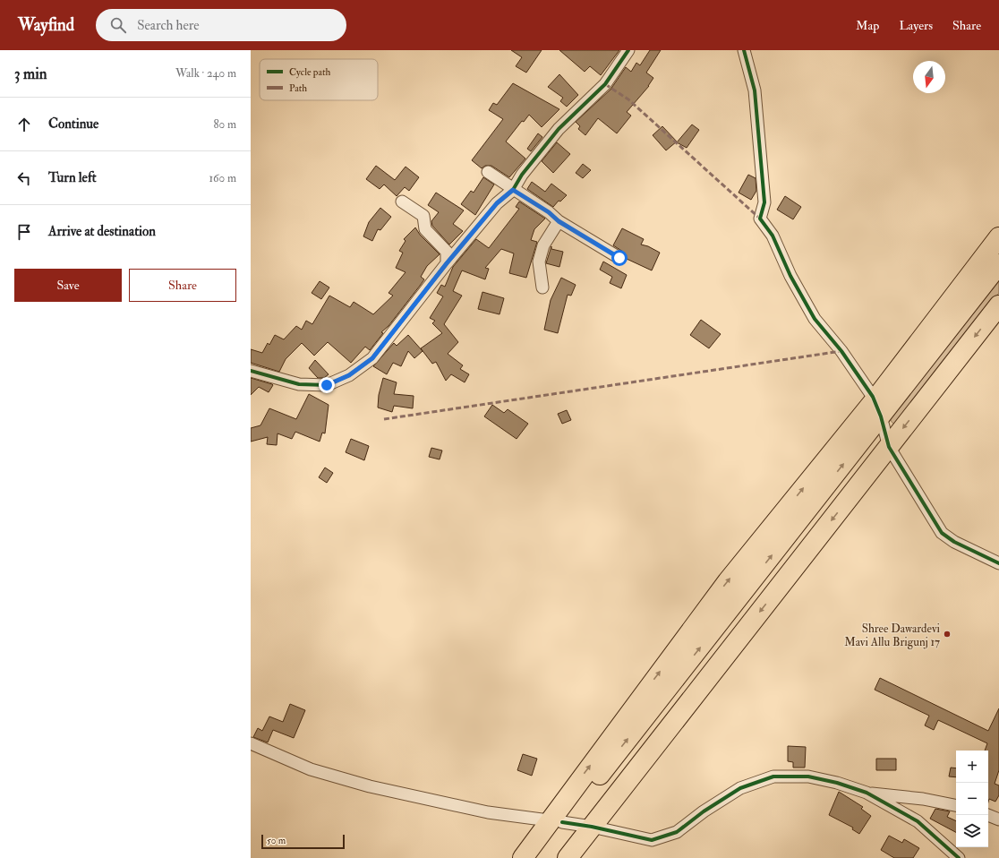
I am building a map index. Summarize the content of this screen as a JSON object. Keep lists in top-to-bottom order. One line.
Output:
{"places":["Shree Dawardevi Mavi Allu Brigunj 17"],"legend":["Cycle path","Path"],"scale_bar":"50 m","north":"bottom","page":{"header":"Wayfind","search":"Search here","nav":["Map","Layers","Share"],"heading":["3 min","Walk · 240 m"],"list":[["Continue","80 m"],["Turn left","160 m"],"Arrive at destination"],"buttons":["Save","Share"],"map_buttons":["+","−"],"scale":"50 m"}}
